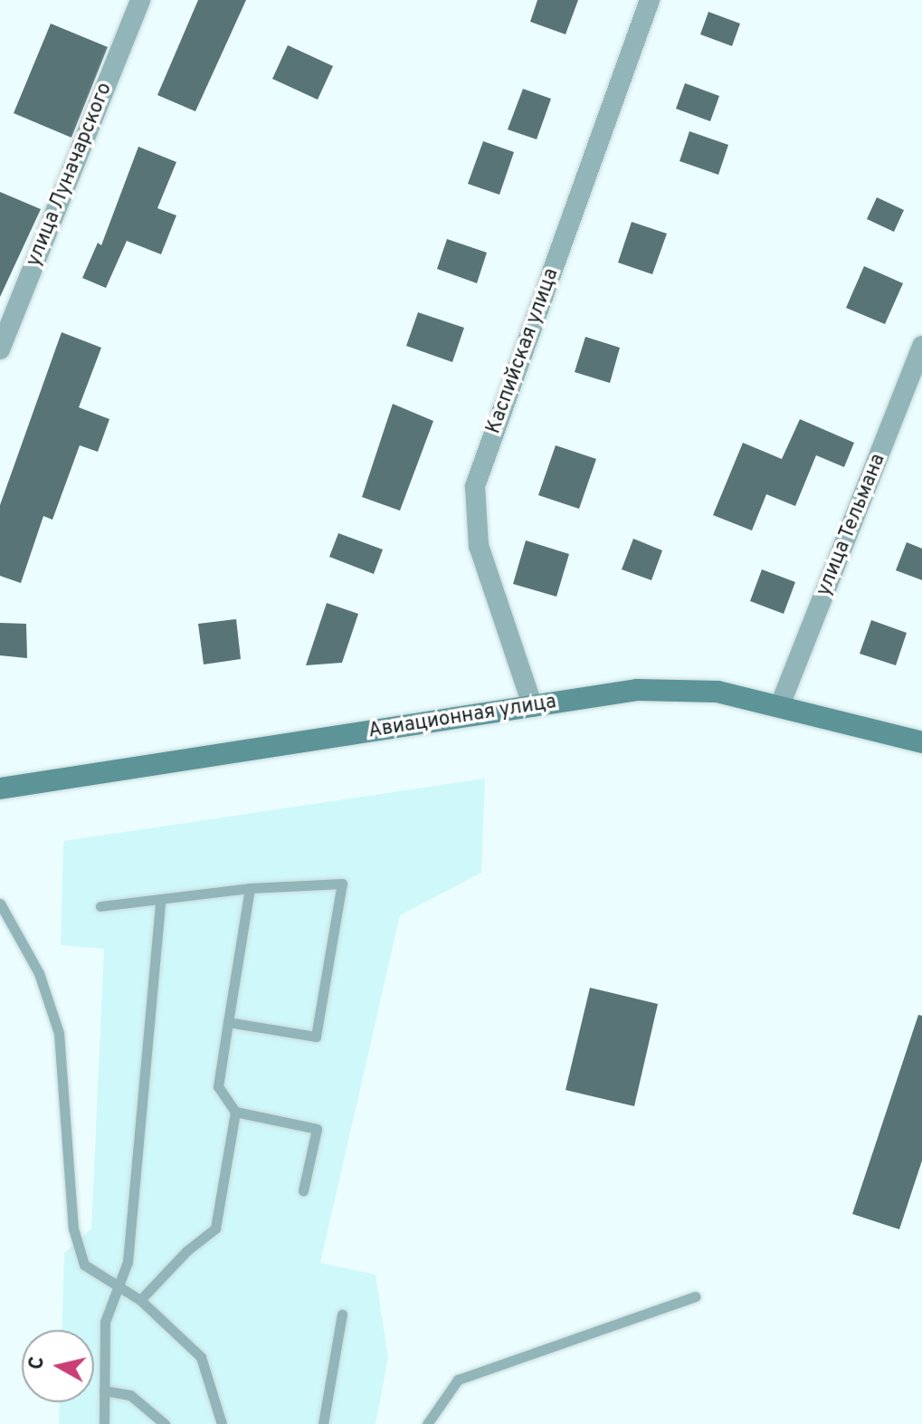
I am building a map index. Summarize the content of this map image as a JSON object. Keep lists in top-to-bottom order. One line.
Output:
{"streets":{"street":["улица Луначарского","Каспийская улица","улица Тельмана","Авиационная улица"]},"crossings":[["Каспийская улица","Авиационная улица"],["улица Тельмана","Авиационная улица"]],"north":"left"}
